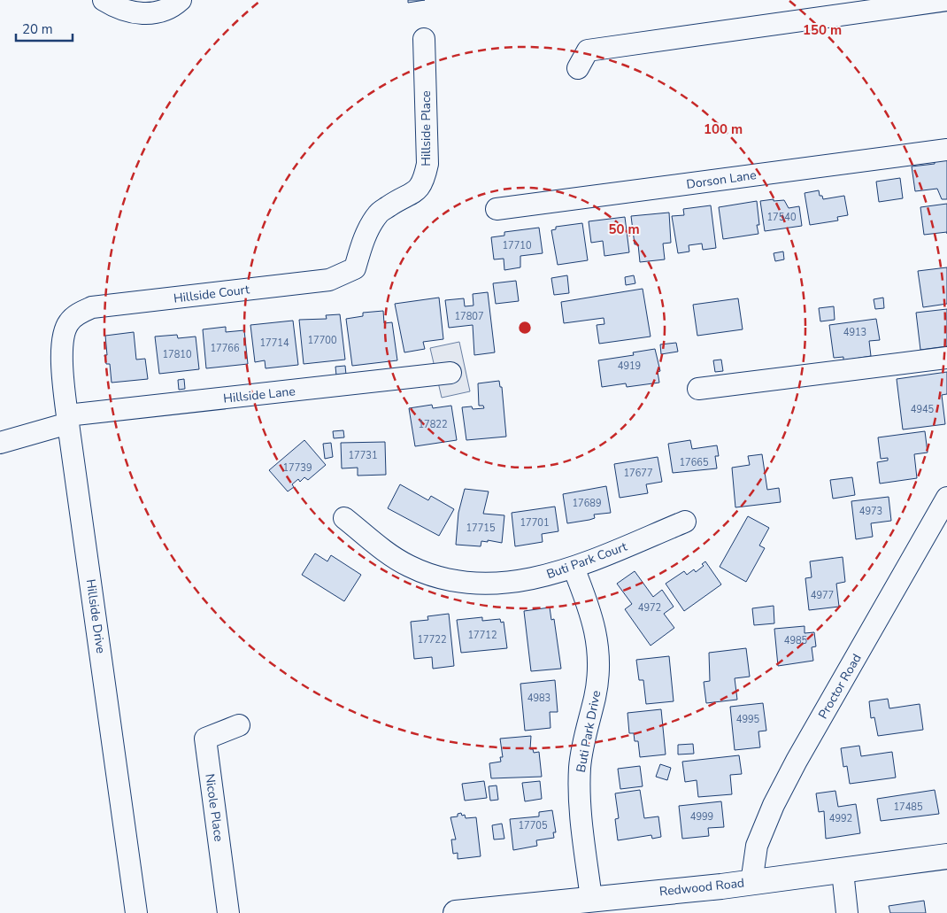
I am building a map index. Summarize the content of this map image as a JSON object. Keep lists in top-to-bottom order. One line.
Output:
{"streets":{"main road":["Redwood Road"],"street":["Hillside Place","Dorson Lane","Hillside Court","Hillside Lane","Buti Park Court","Hillside Drive","Proctor Road","Buti Park Drive","Nicole Place"]},"crossings":[["Hillside Place","Hillside Court"],["Hillside Court","Hillside Drive"],["Hillside Lane","Hillside Drive"],["Buti Park Court","Buti Park Drive"],["Proctor Road","Redwood Road"],["Buti Park Drive","Redwood Road"]],"house_numbers":["17540","17710","17807","4913","17700","17714","17766","17810","4919","4945","17822","17731","17665","17739","17677","17689","4973","17701","17715","4977","4972","17712","17722","4985","4983","4995","17485","4999","4992","17705"],"scale_bar":"20 m","rings":["150 m","100 m","50 m"]}
